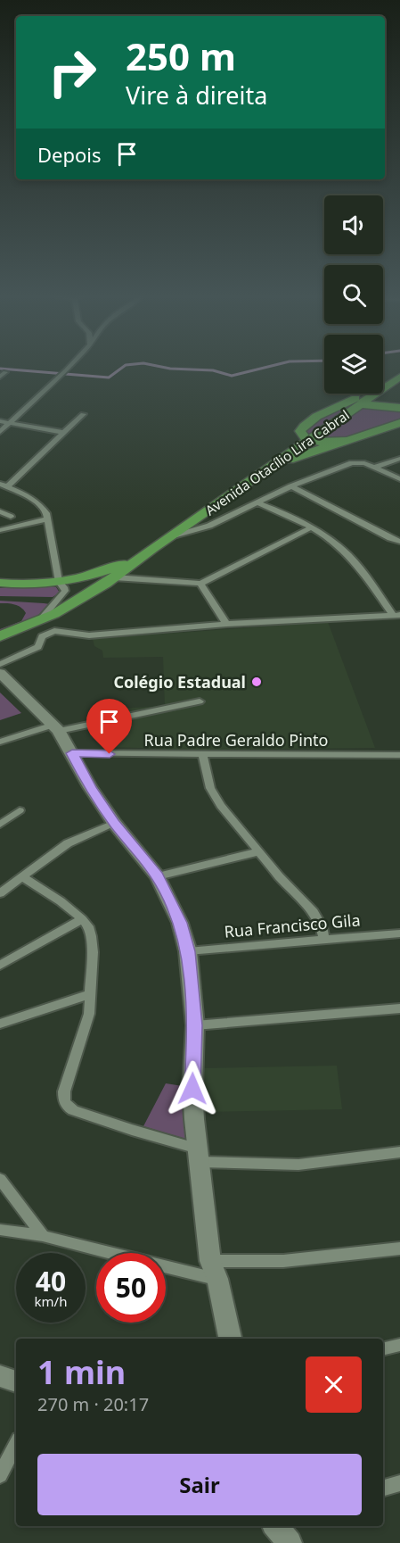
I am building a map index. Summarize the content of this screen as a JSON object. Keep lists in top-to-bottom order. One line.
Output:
{"streets":{"main road":["Avenida Otacílio Lira Cabral"],"street":["Rua Padre Geraldo Pinto","Rua Francisco Gila"]},"places":["Colégio Estadual"],"page":{"turn":["250 m","Vire à direita"],"then":"Depois","speed":"40 km/h","limit":"50","heading":["1 min","270 m · 20:17"],"buttons":"Sair"}}
